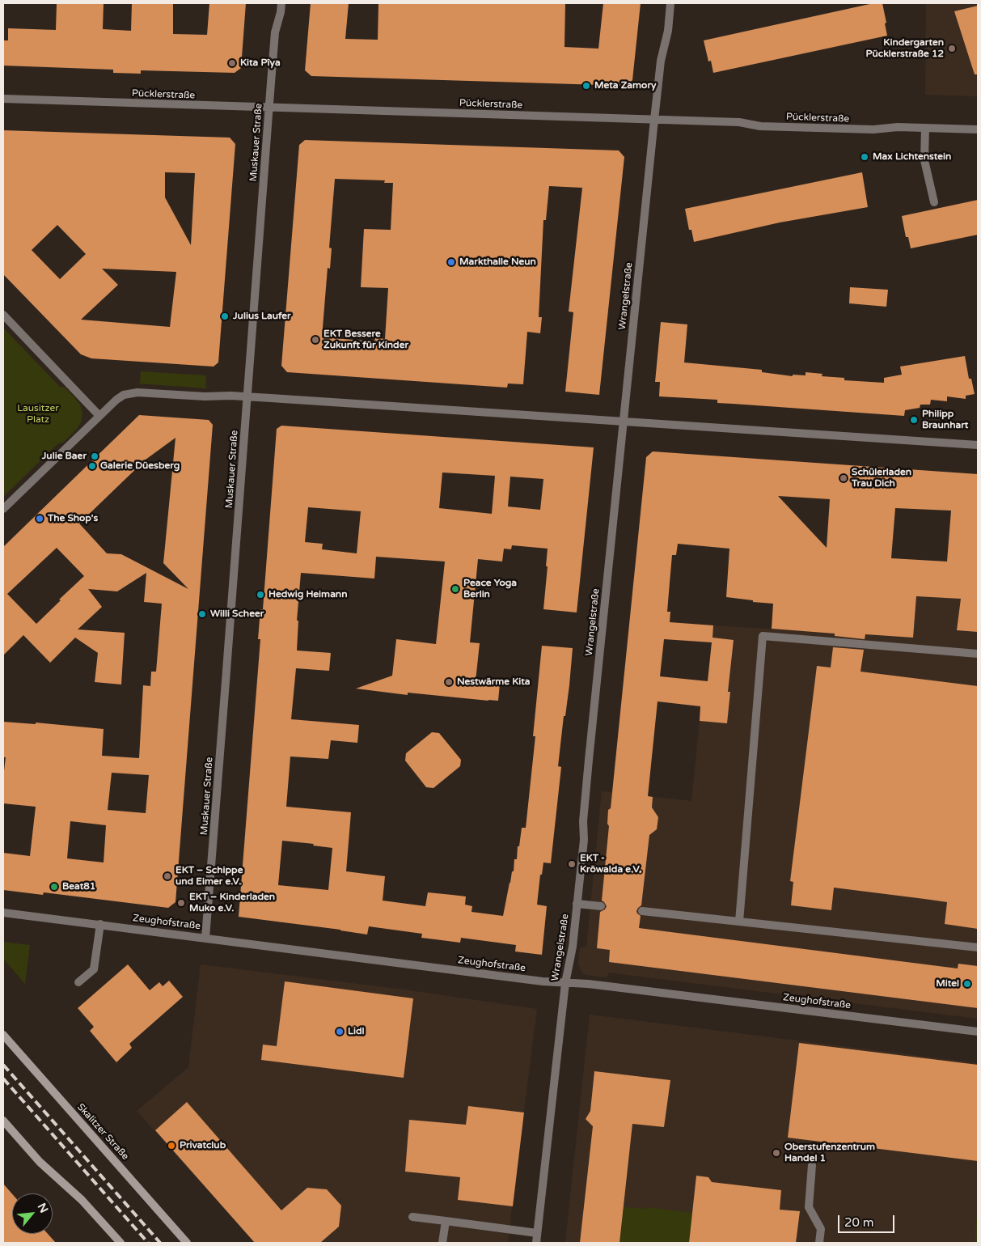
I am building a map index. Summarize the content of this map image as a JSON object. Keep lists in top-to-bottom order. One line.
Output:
{"streets":{"main road":["Skalitzer Straße"],"street":["Pücklerstraße","Muskauer Straße","Wrangelstraße","Zeughofstraße"]},"crossings":[["Pücklerstraße","Muskauer Straße"],["Pücklerstraße","Wrangelstraße"],["Muskauer Straße","Zeughofstraße"],["Wrangelstraße","Zeughofstraße"]],"parks":["Lausitzer Platz"],"places":["Kindergarten Pücklerstraße 12","Kita Pîya","Meta Zamory","Max Lichtenstein","Markthalle Neun","Julius Laufer","EKT Bessere Zukunft für Kinder","Philipp Braunhart","Julie Baer","Galerie Düesberg","Schülerladen Trau Dich","The Shop's","Peace Yoga Berlin","Hedwig Heimann","Willi Scheer","Nestwärme Kita","EKT - Kröwalda e.V.","EKT – Schippe und Eimer e.V.","Beat81","EKT – Kinderladen Muko e.V.","Mitel","Lidl","Privatclub","Oberstufenzentrum Handel 1"],"scale_bar":"20 m","north":"top right"}
